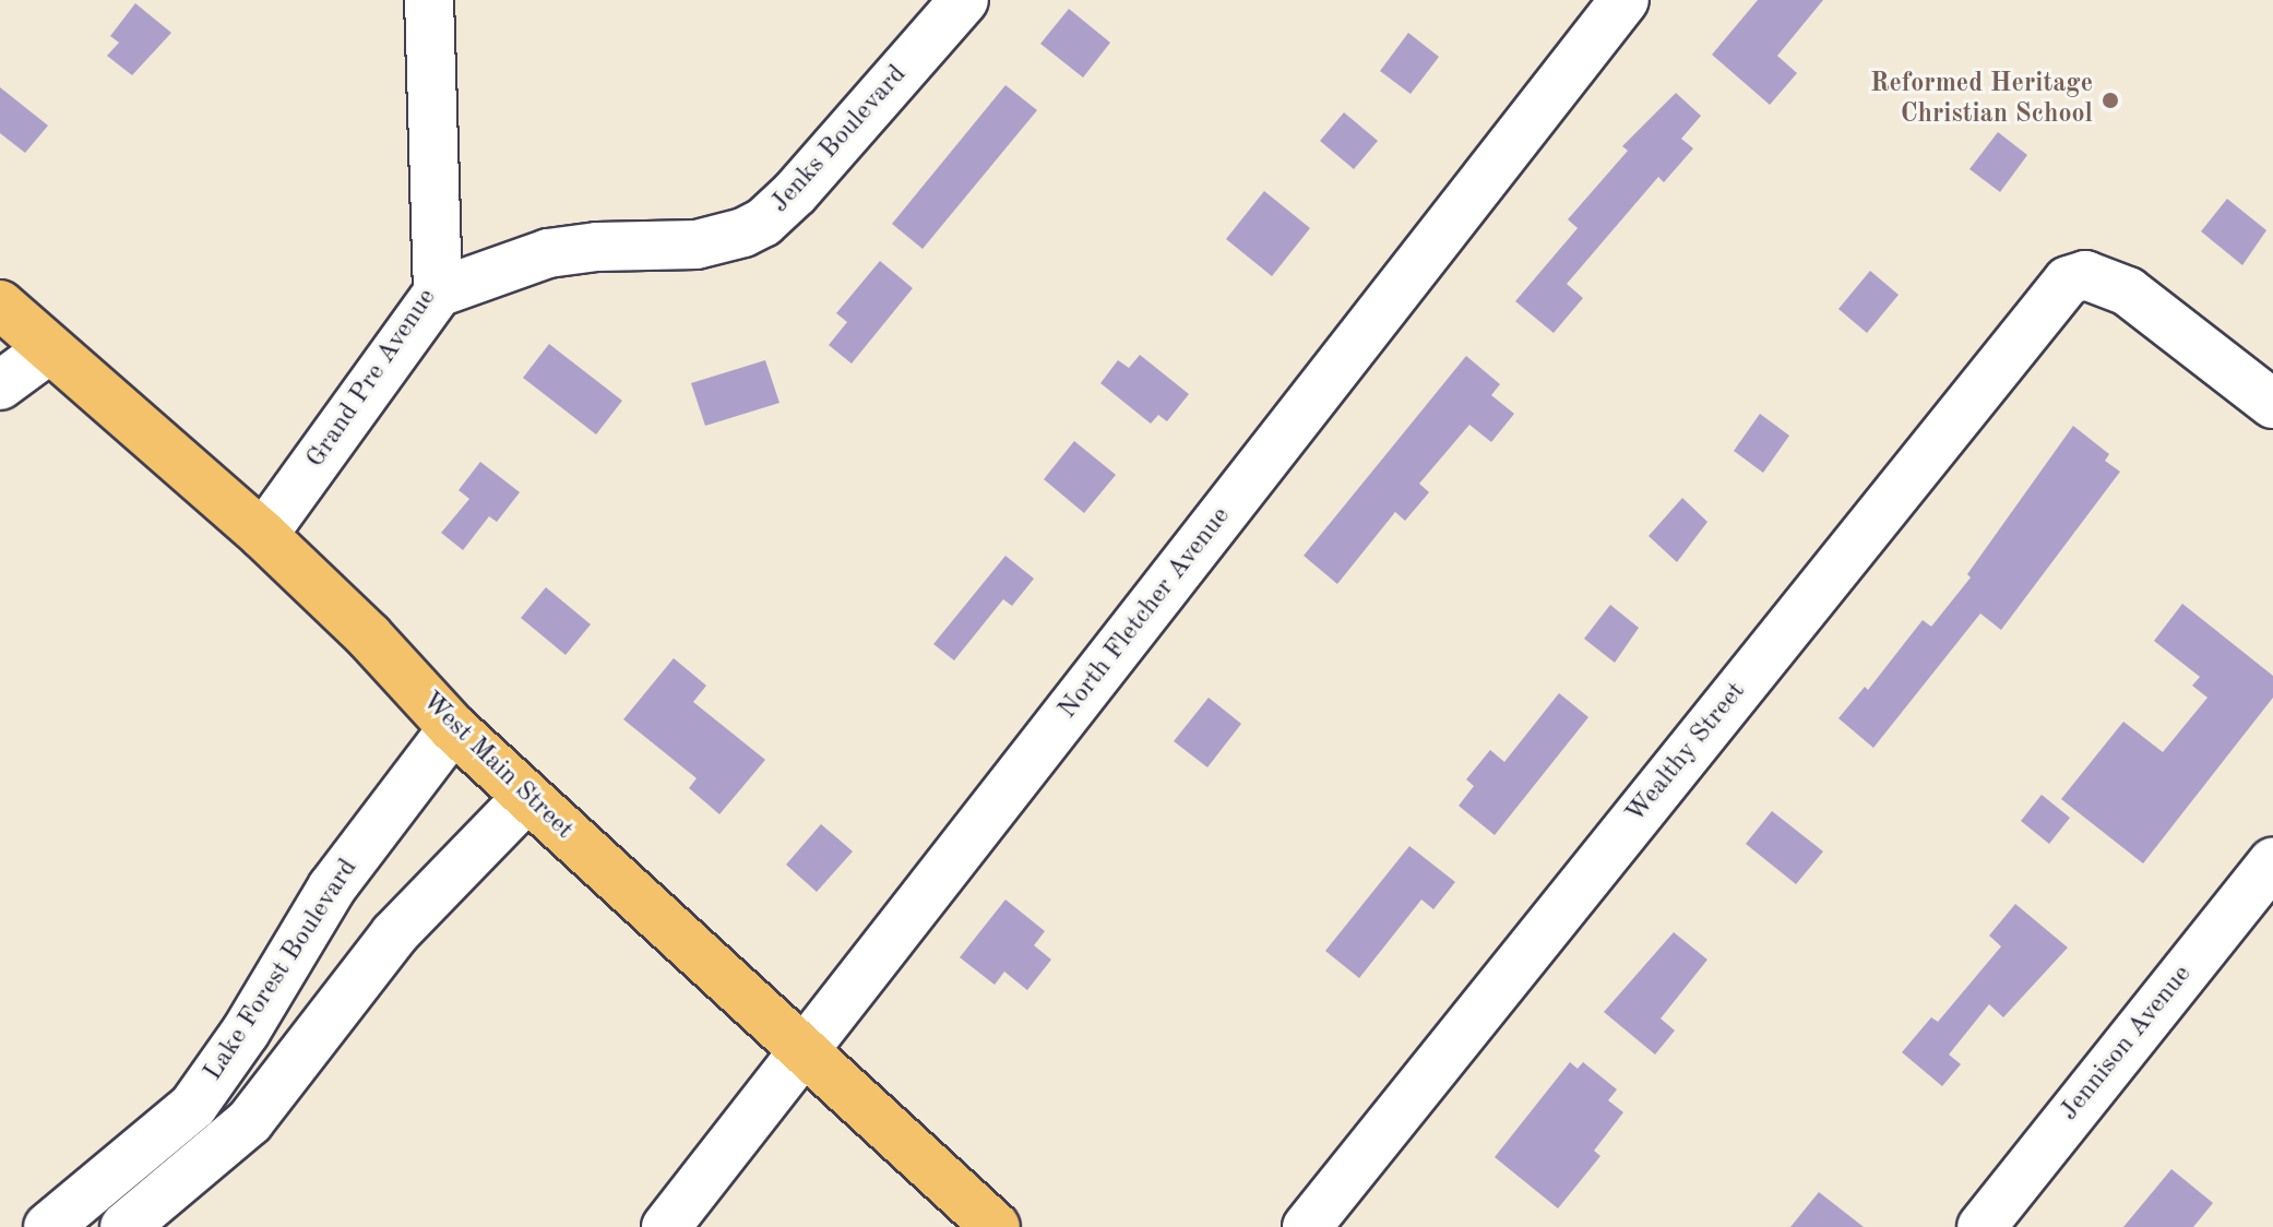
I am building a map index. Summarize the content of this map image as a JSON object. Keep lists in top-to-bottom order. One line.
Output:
{"streets":{"main road":["West Main Street"],"street":["Jenks Boulevard","Grand Pre Avenue","North Fletcher Avenue","Wealthy Street","Lake Forest Boulevard","Jennison Avenue"]},"crossings":[["Jenks Boulevard","Grand Pre Avenue"],["Grand Pre Avenue","West Main Street"],["North Fletcher Avenue","West Main Street"],["West Main Street","Lake Forest Boulevard"]],"places":["Reformed Heritage Christian School"]}
